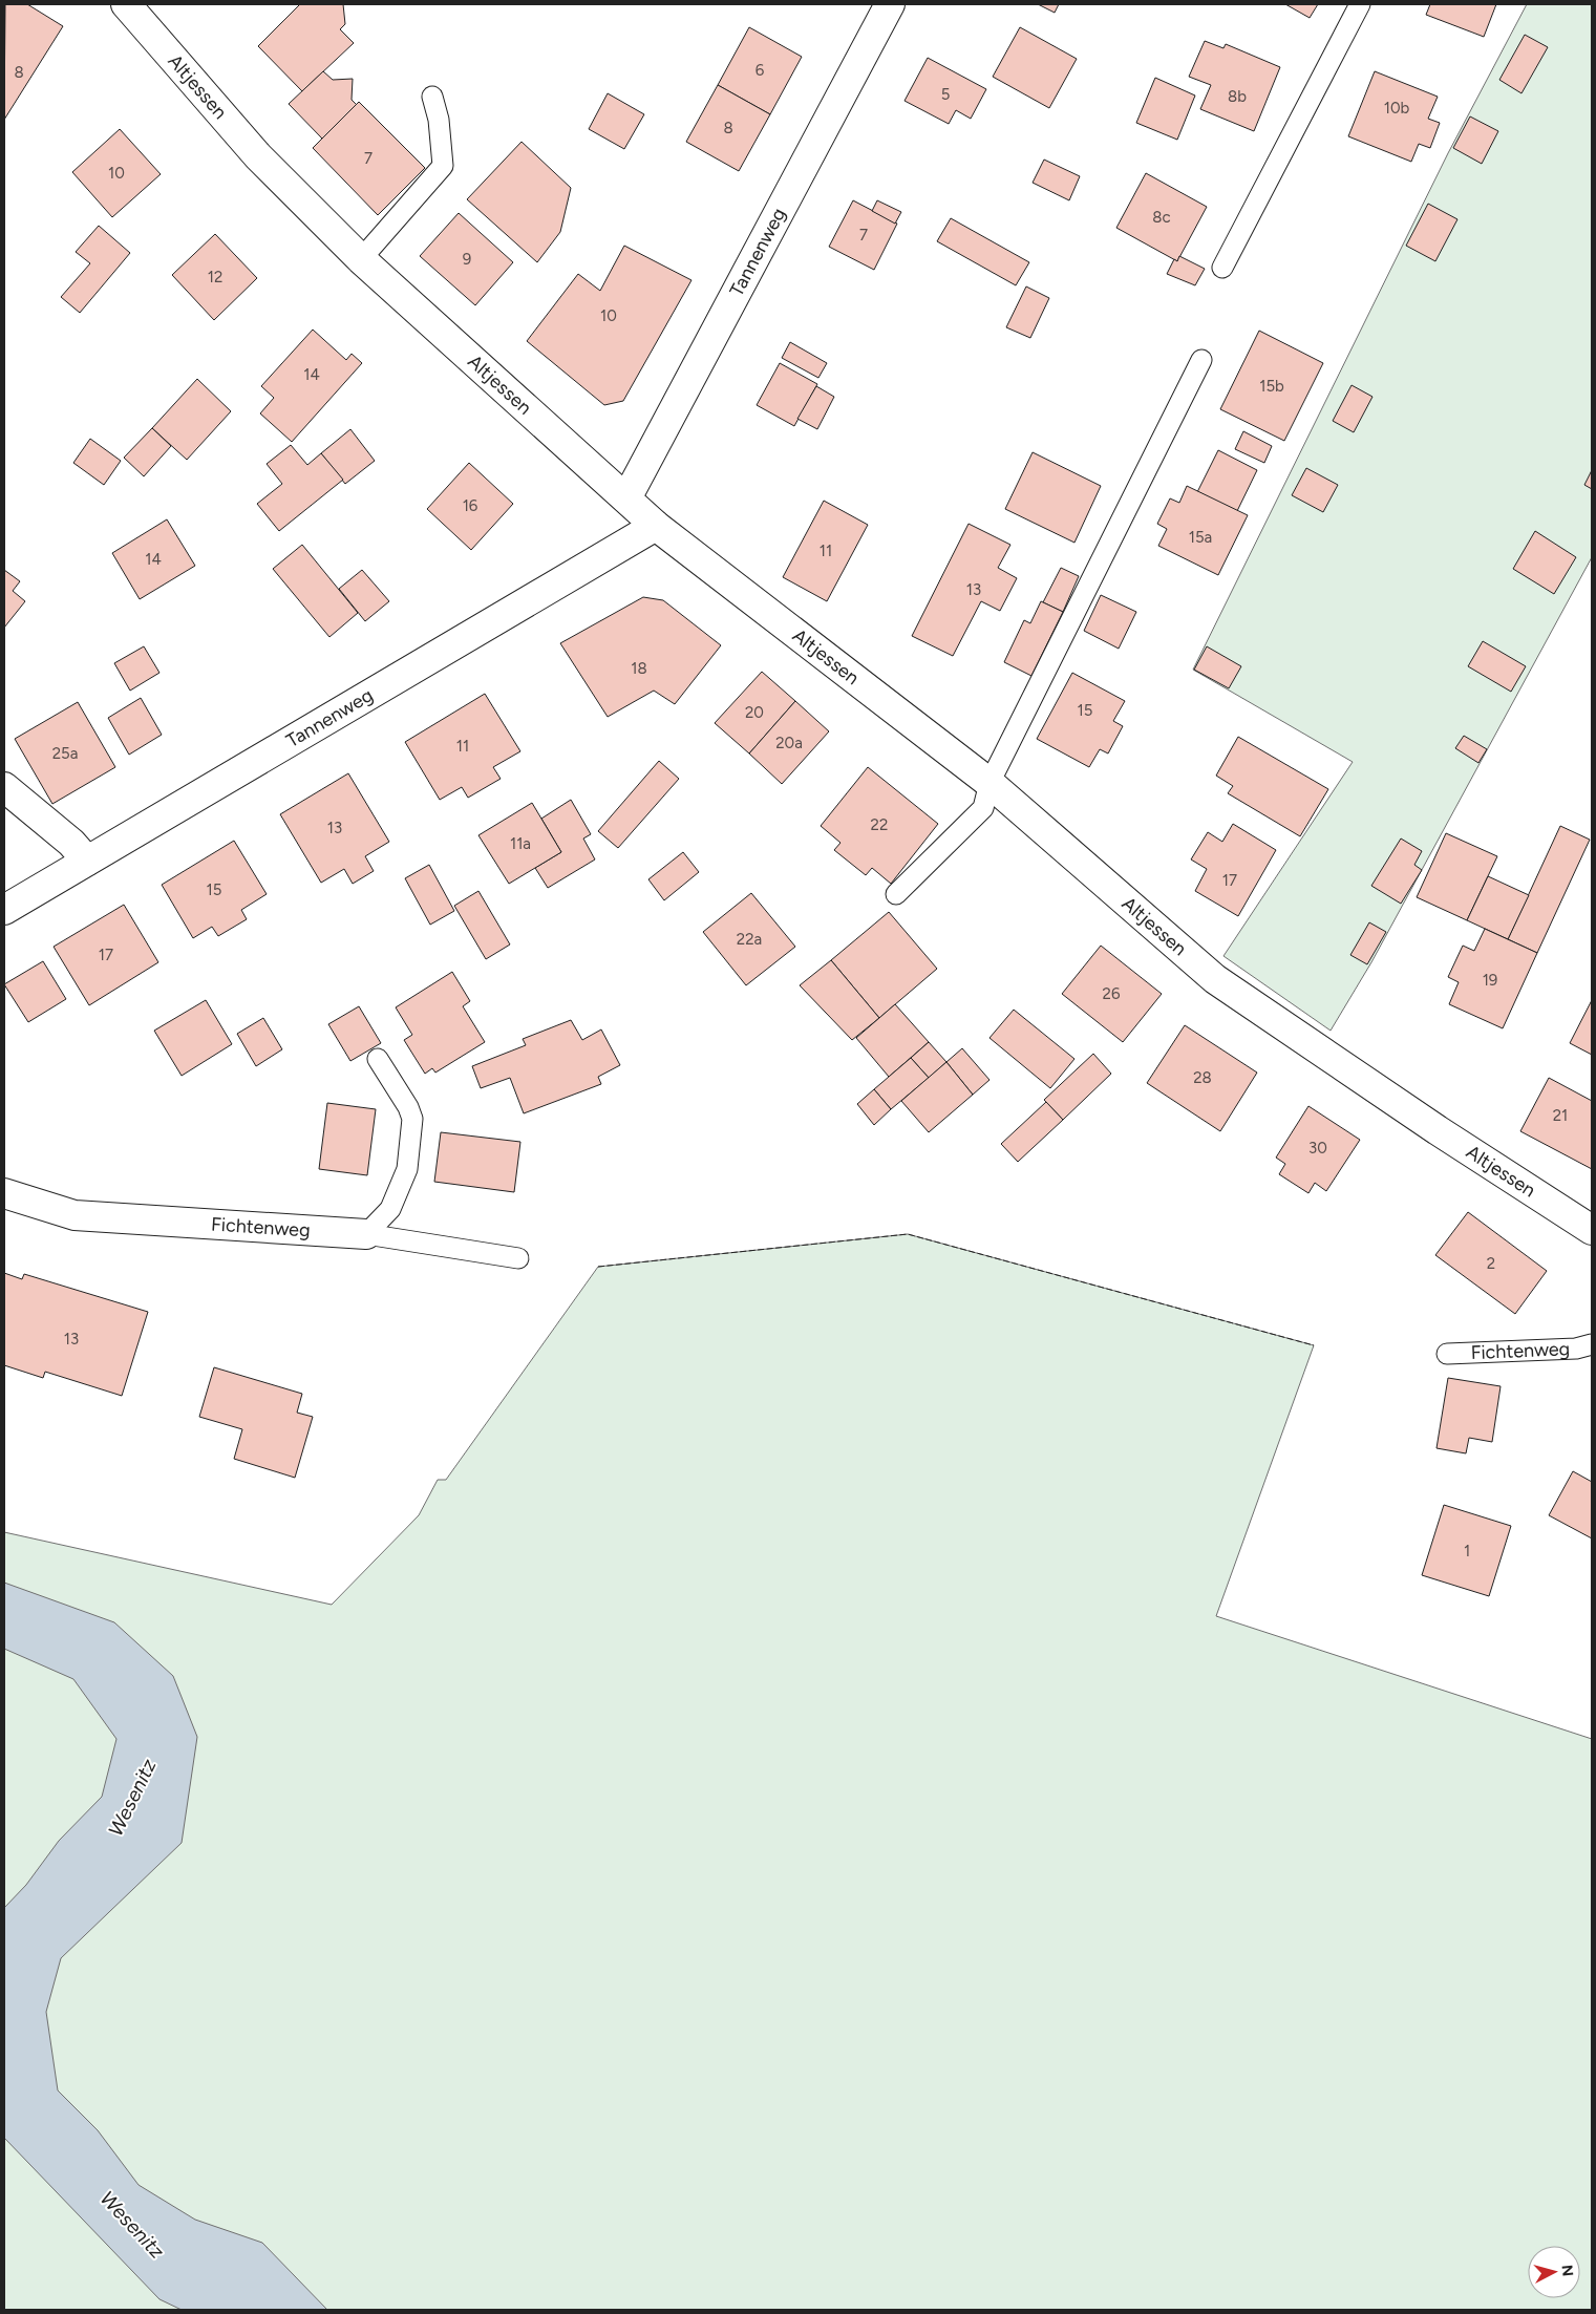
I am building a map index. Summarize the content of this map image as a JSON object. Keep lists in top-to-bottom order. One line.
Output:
{"streets":{"street":["Altjessen","Tannenweg","Fichtenweg"]},"crossings":[["Altjessen","Tannenweg"]],"water":["Wesenitz"],"house_numbers":["6","8","5","8b","10b","8","7","10","8c","7","9","12","10","14","15b","16","15a","11","14","13","18","15","20","20a","11","25a","22","13","11a","17","15","22a","17","19","26","28","21","30","2","13","1"],"north":"right"}
